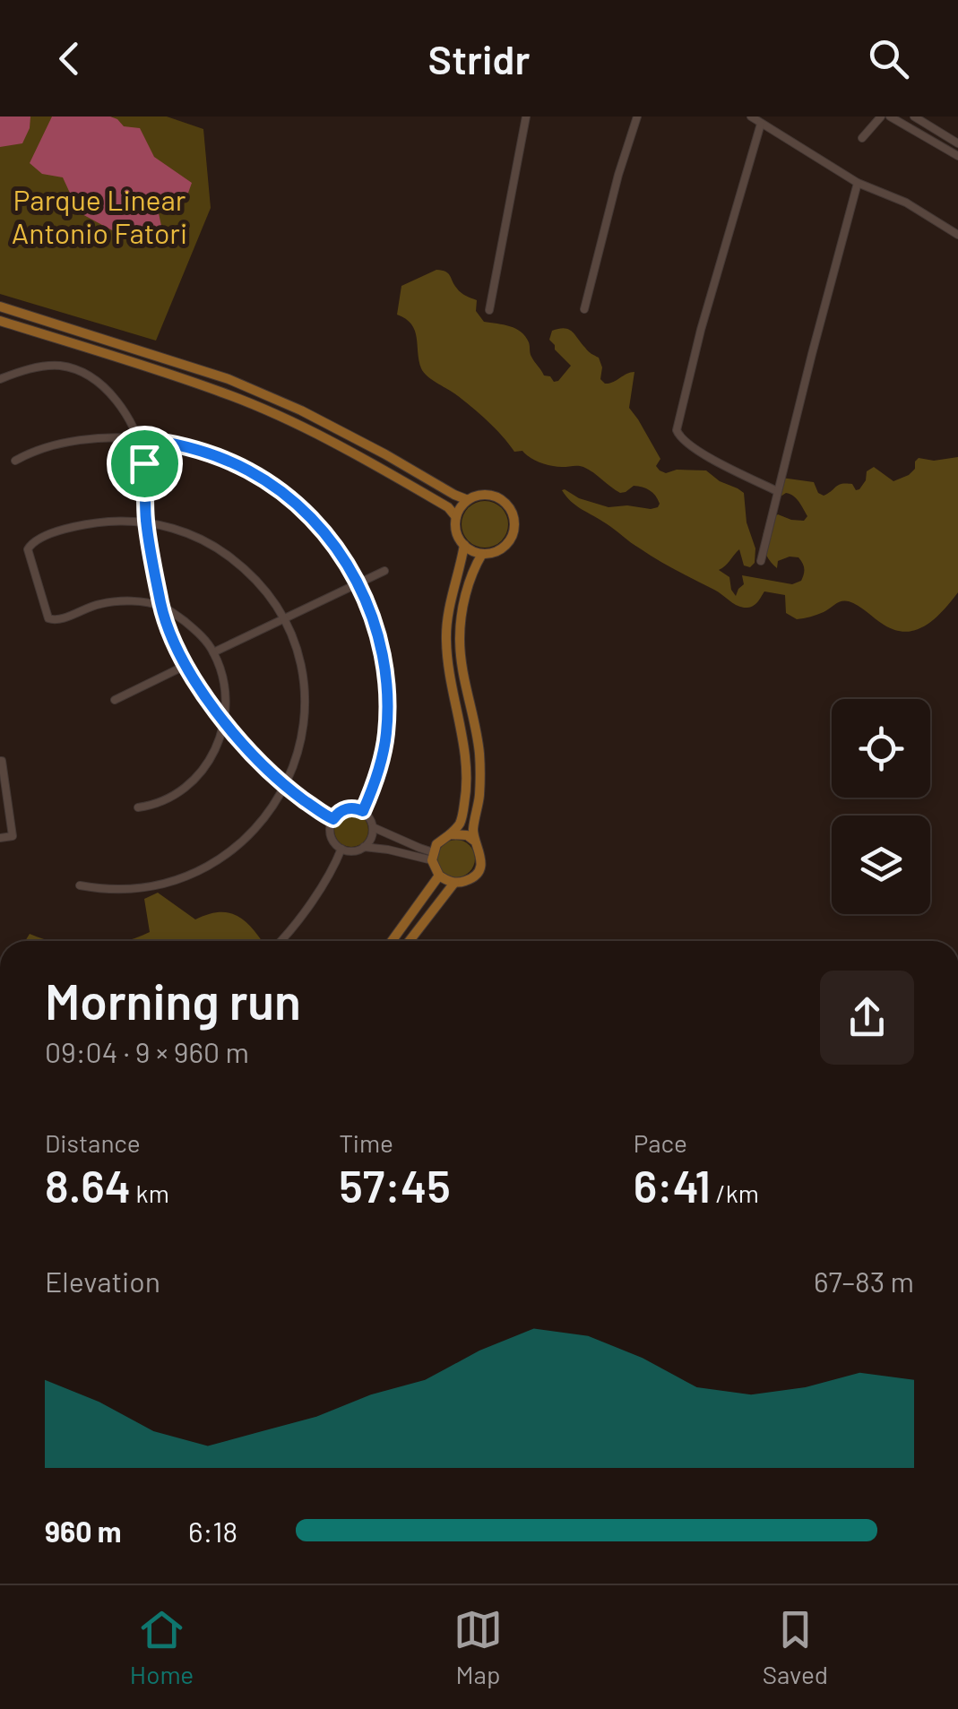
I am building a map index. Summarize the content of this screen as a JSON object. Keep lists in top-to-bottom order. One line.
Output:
{"parks":["Parque Linear Antonio Fatori"],"page":{"header":"Stridr","heading":["Morning run","09:04 · 9 × 960 m"],"stats":[["Distance","8.64 km"],["Time","57:45"],["Pace","6:41 /km"]],"chart":["Elevation","67–83 m"],"list":[{"name":"960 m","note":"6:18"}],"tabs":["Home","Map","Saved"]}}
